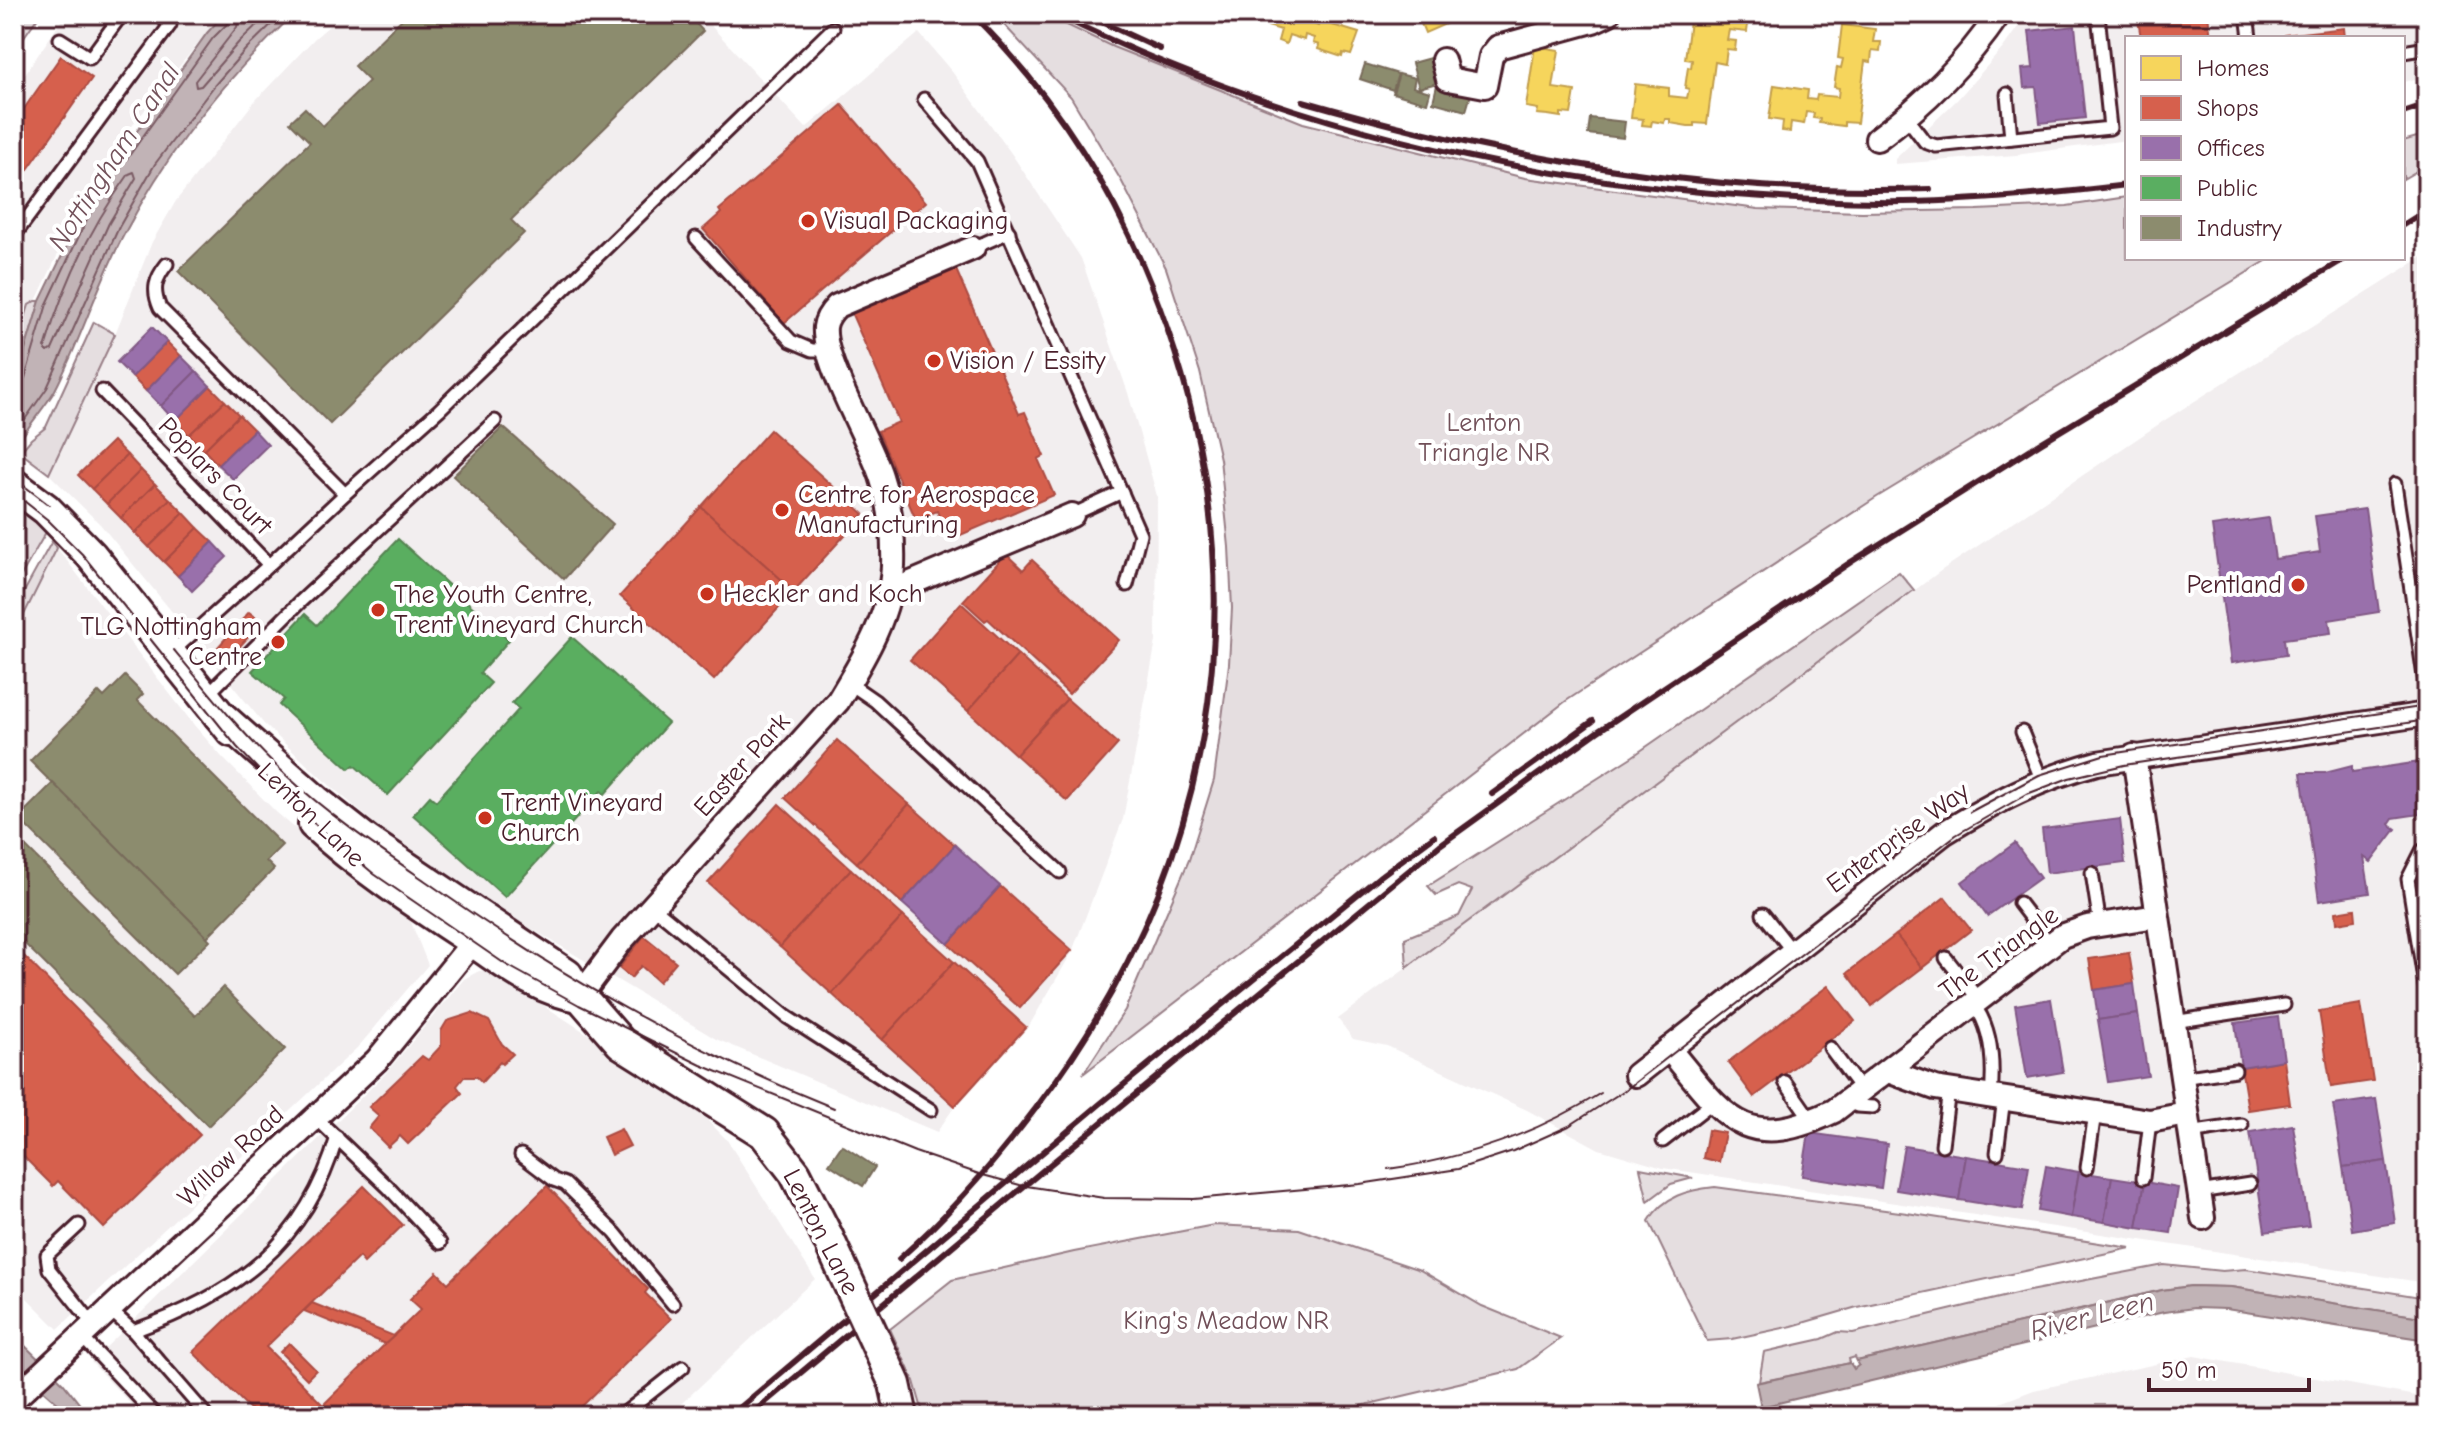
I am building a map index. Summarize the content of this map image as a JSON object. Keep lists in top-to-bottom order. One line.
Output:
{"streets":{"street":["Easter Park","Lenton Lane","Enterprise Way","The Triangle","Willow Road"],"lane":["Poplars Court"]},"crossings":[["Poplars Court","Lenton Lane"],["Easter Park","Lenton Lane"],["Lenton Lane","Willow Road"],["Enterprise Way","The Triangle"]],"water":["Nottingham Canal","River Leen"],"parks":["Lenton Triangle NR","King's Meadow NR"],"places":["Visual Packaging","Vision / Essity","Centre for Aerospace Manufacturing","Pentland","Heckler and Koch","The Youth Centre, Trent Vineyard Church","TLG Nottingham Centre","Trent Vineyard Church"],"legend":["Homes","Shops","Offices","Public","Industry"],"scale_bar":"50 m"}
